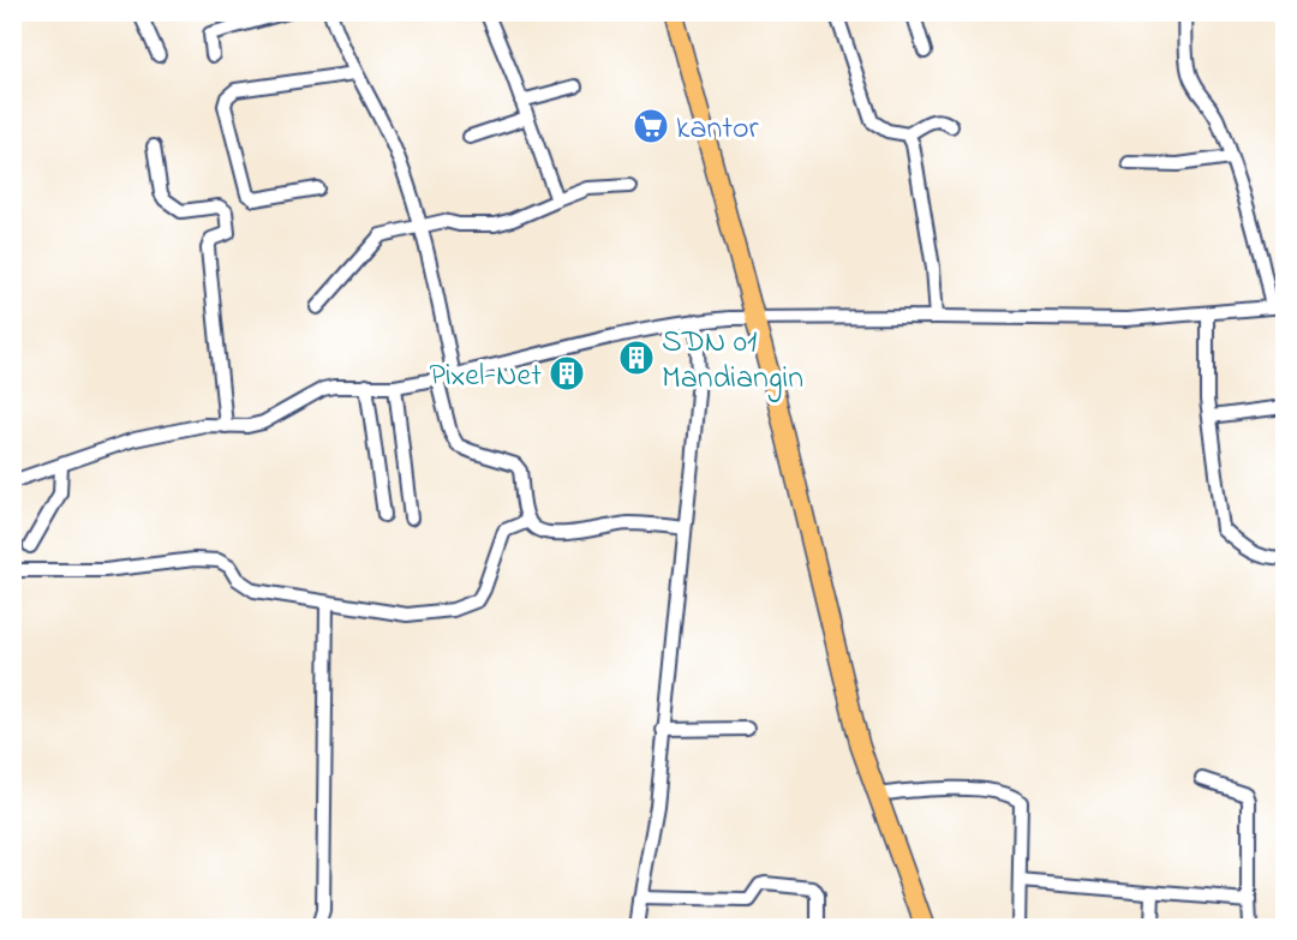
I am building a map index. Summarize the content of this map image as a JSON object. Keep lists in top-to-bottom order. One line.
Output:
{"places":{"supermarket":["kantor"],"building":["SDN 01 Mandiangin","Pixel-Net"]}}
